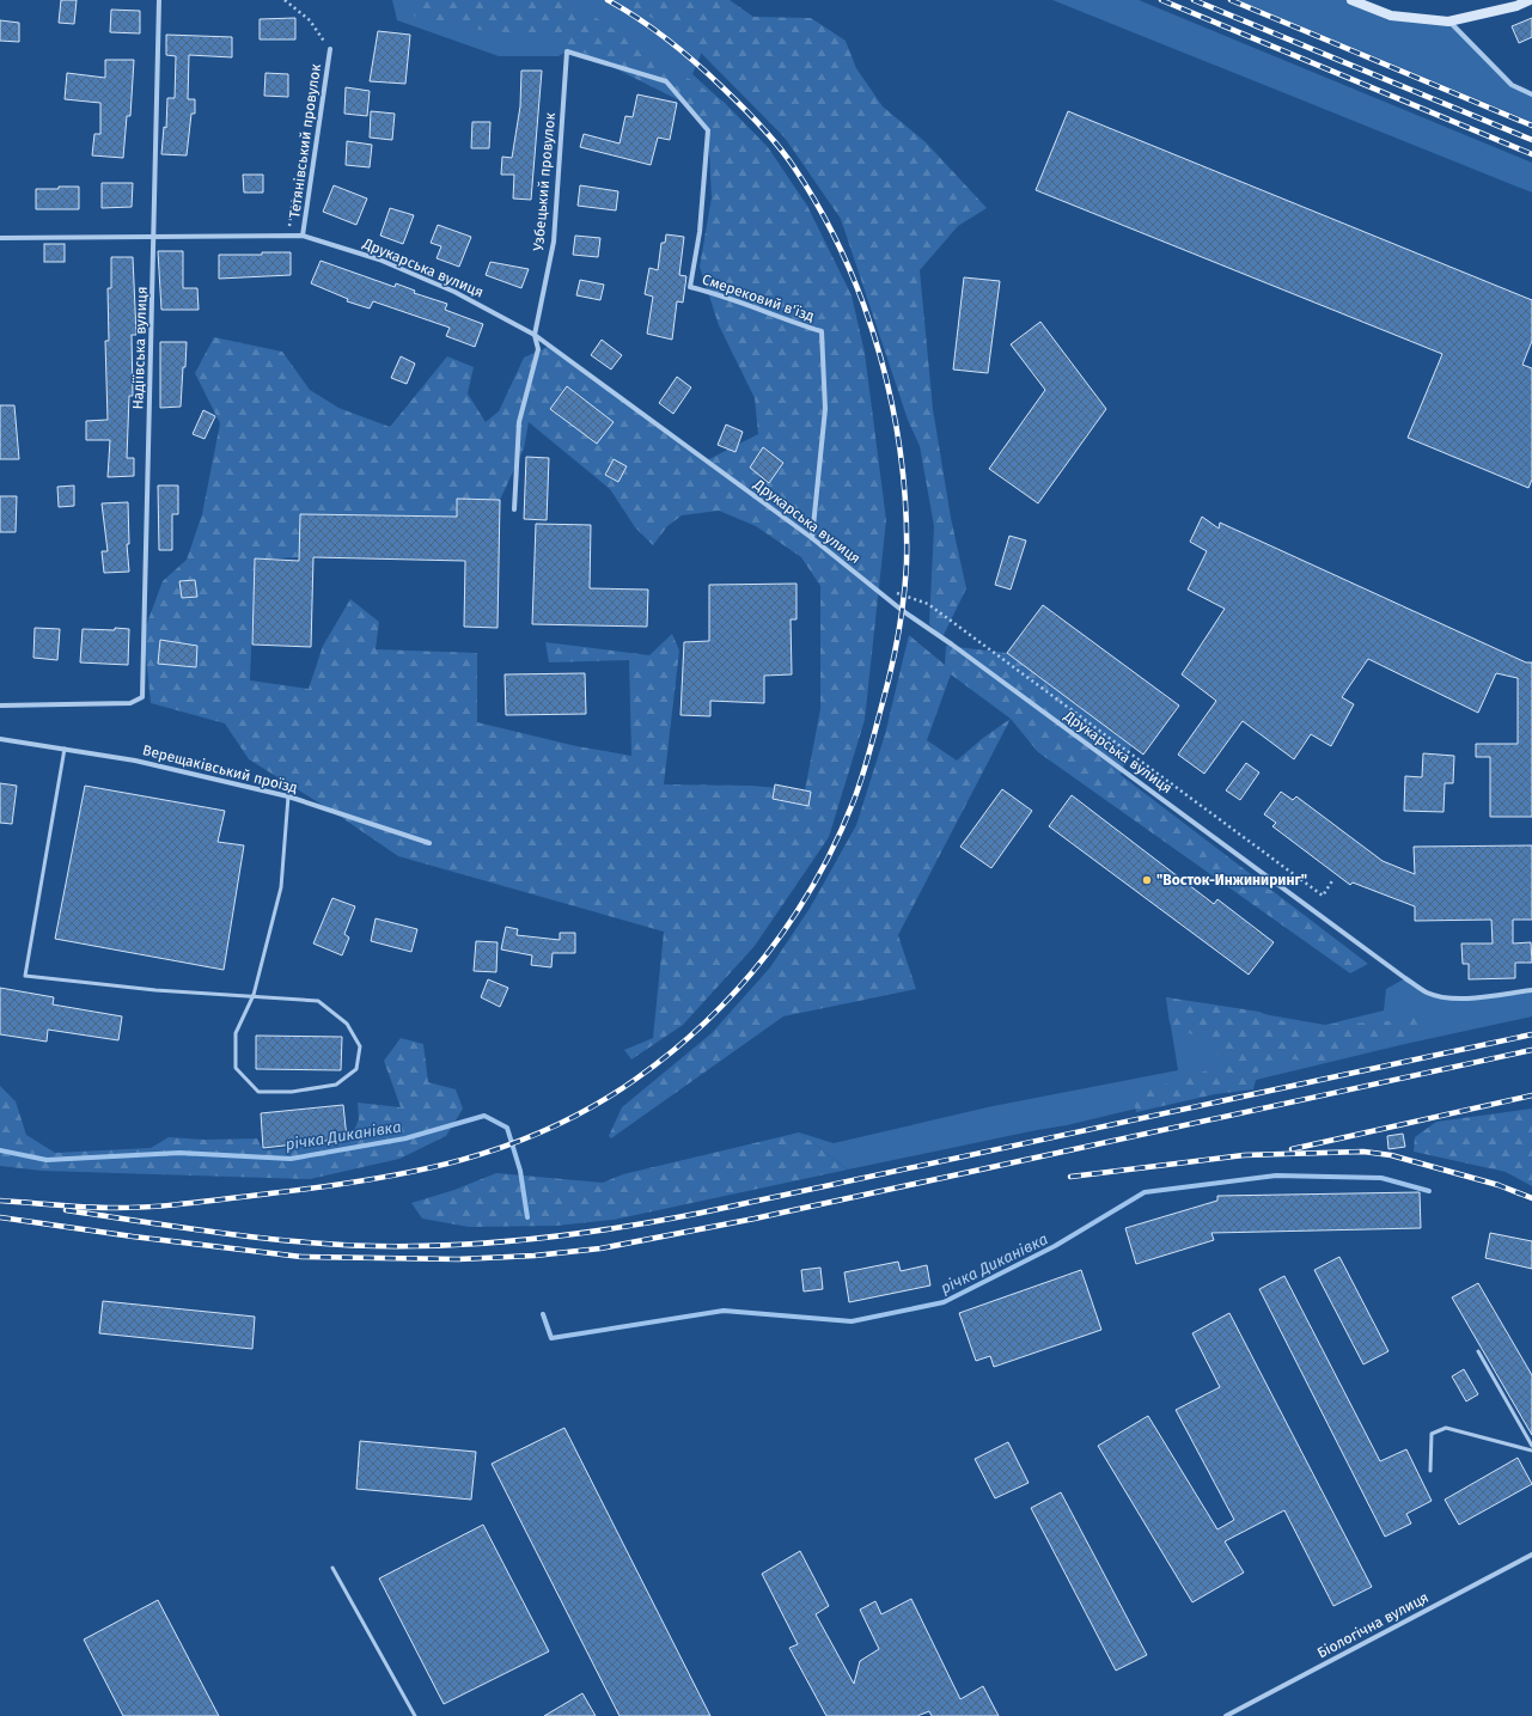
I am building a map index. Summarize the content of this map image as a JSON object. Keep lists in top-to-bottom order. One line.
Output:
{"streets":{"street":["Тетянівський провулок","Узбецький провулок","Друкарська вулиця","Смерековий в'їзд","Надіївська вулиця","Верещаківський проїзд","Біологічна вулиця"]},"crossings":[["Тетянівський провулок","Друкарська вулиця"],["Узбецький провулок","Друкарська вулиця"],["Узбецький провулок","Смерековий в'їзд"],["Друкарська вулиця","Смерековий в'їзд"],["Друкарська вулиця","Надіївська вулиця"]],"water":["річка Диканівка"],"places":["\"Восток-Инжиниринг\""]}
